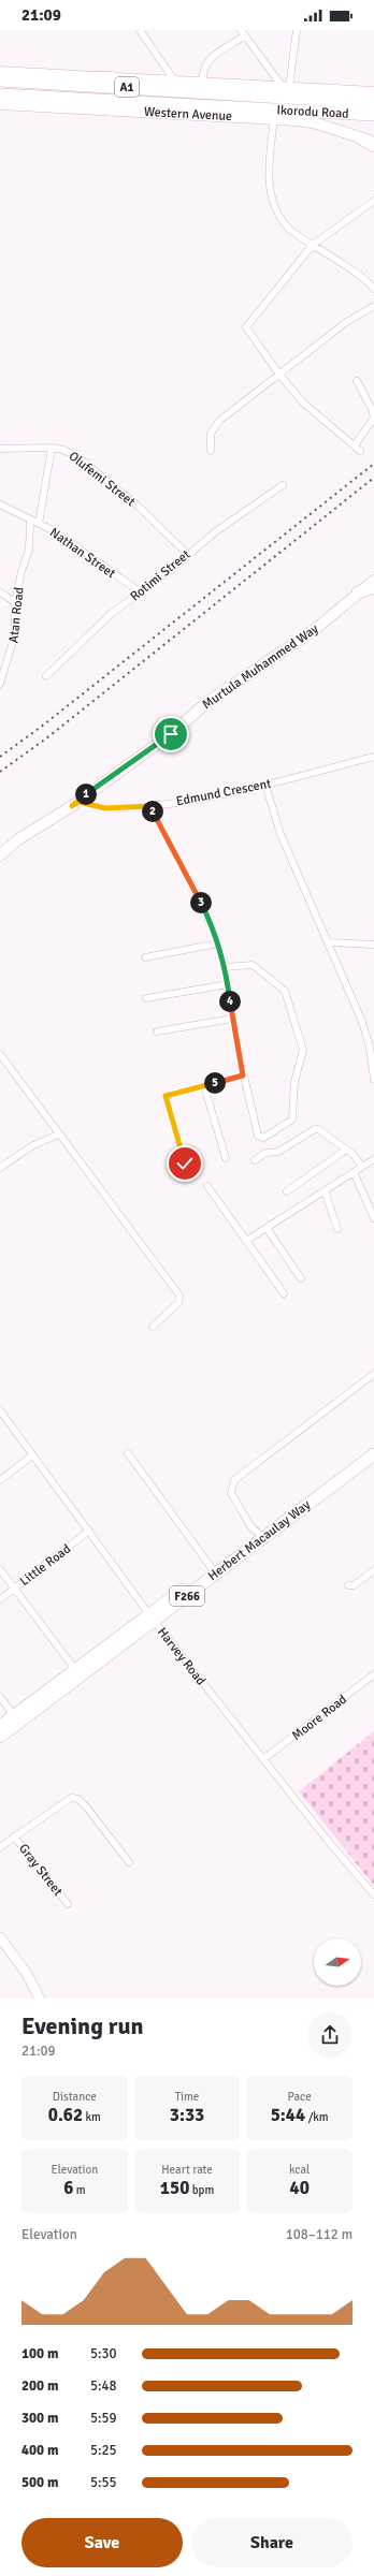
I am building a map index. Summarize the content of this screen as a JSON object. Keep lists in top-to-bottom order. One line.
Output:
{"streets":{"highway":["A1","Ikorodu Road","Western Avenue","Herbert Macaulay Way","F266"],"main road":["Murtula Muhammed Way"],"street":["Olufemi Street","Nathan Street","Rotimi Street","Atan Road","Edmund Crescent","Little Road","Harvey Road","Moore Road","Gray Street"]},"crossings":[["Ikorodu Road","Western Avenue"],["Olufemi Street","Rotimi Street"],["Nathan Street","Rotimi Street"],["Nathan Street","Atan Road"],["Murtula Muhammed Way","Edmund Crescent"],["Herbert Macaulay Way","Harvey Road"],["Little Road","Harvey Road"],["Harvey Road","Moore Road"]],"north":"right","page":{"status":"21:09","pins":["1","2","3","4","5"],"heading":["Evening run","21:09"],"stats":[["Distance","0.62 km"],["Time","3:33"],["Pace","5:44 /km"],["Elevation","6 m"],["Heart rate","150 bpm"],["kcal","40"]],"chart":["Elevation","108–112 m"],"list":[{"name":"100 m","note":"5:30"},{"name":"200 m","note":"5:48"},{"name":"300 m","note":"5:59"},{"name":"400 m","note":"5:25"},{"name":"500 m","note":"5:55"}],"buttons":["Save","Share"]}}
